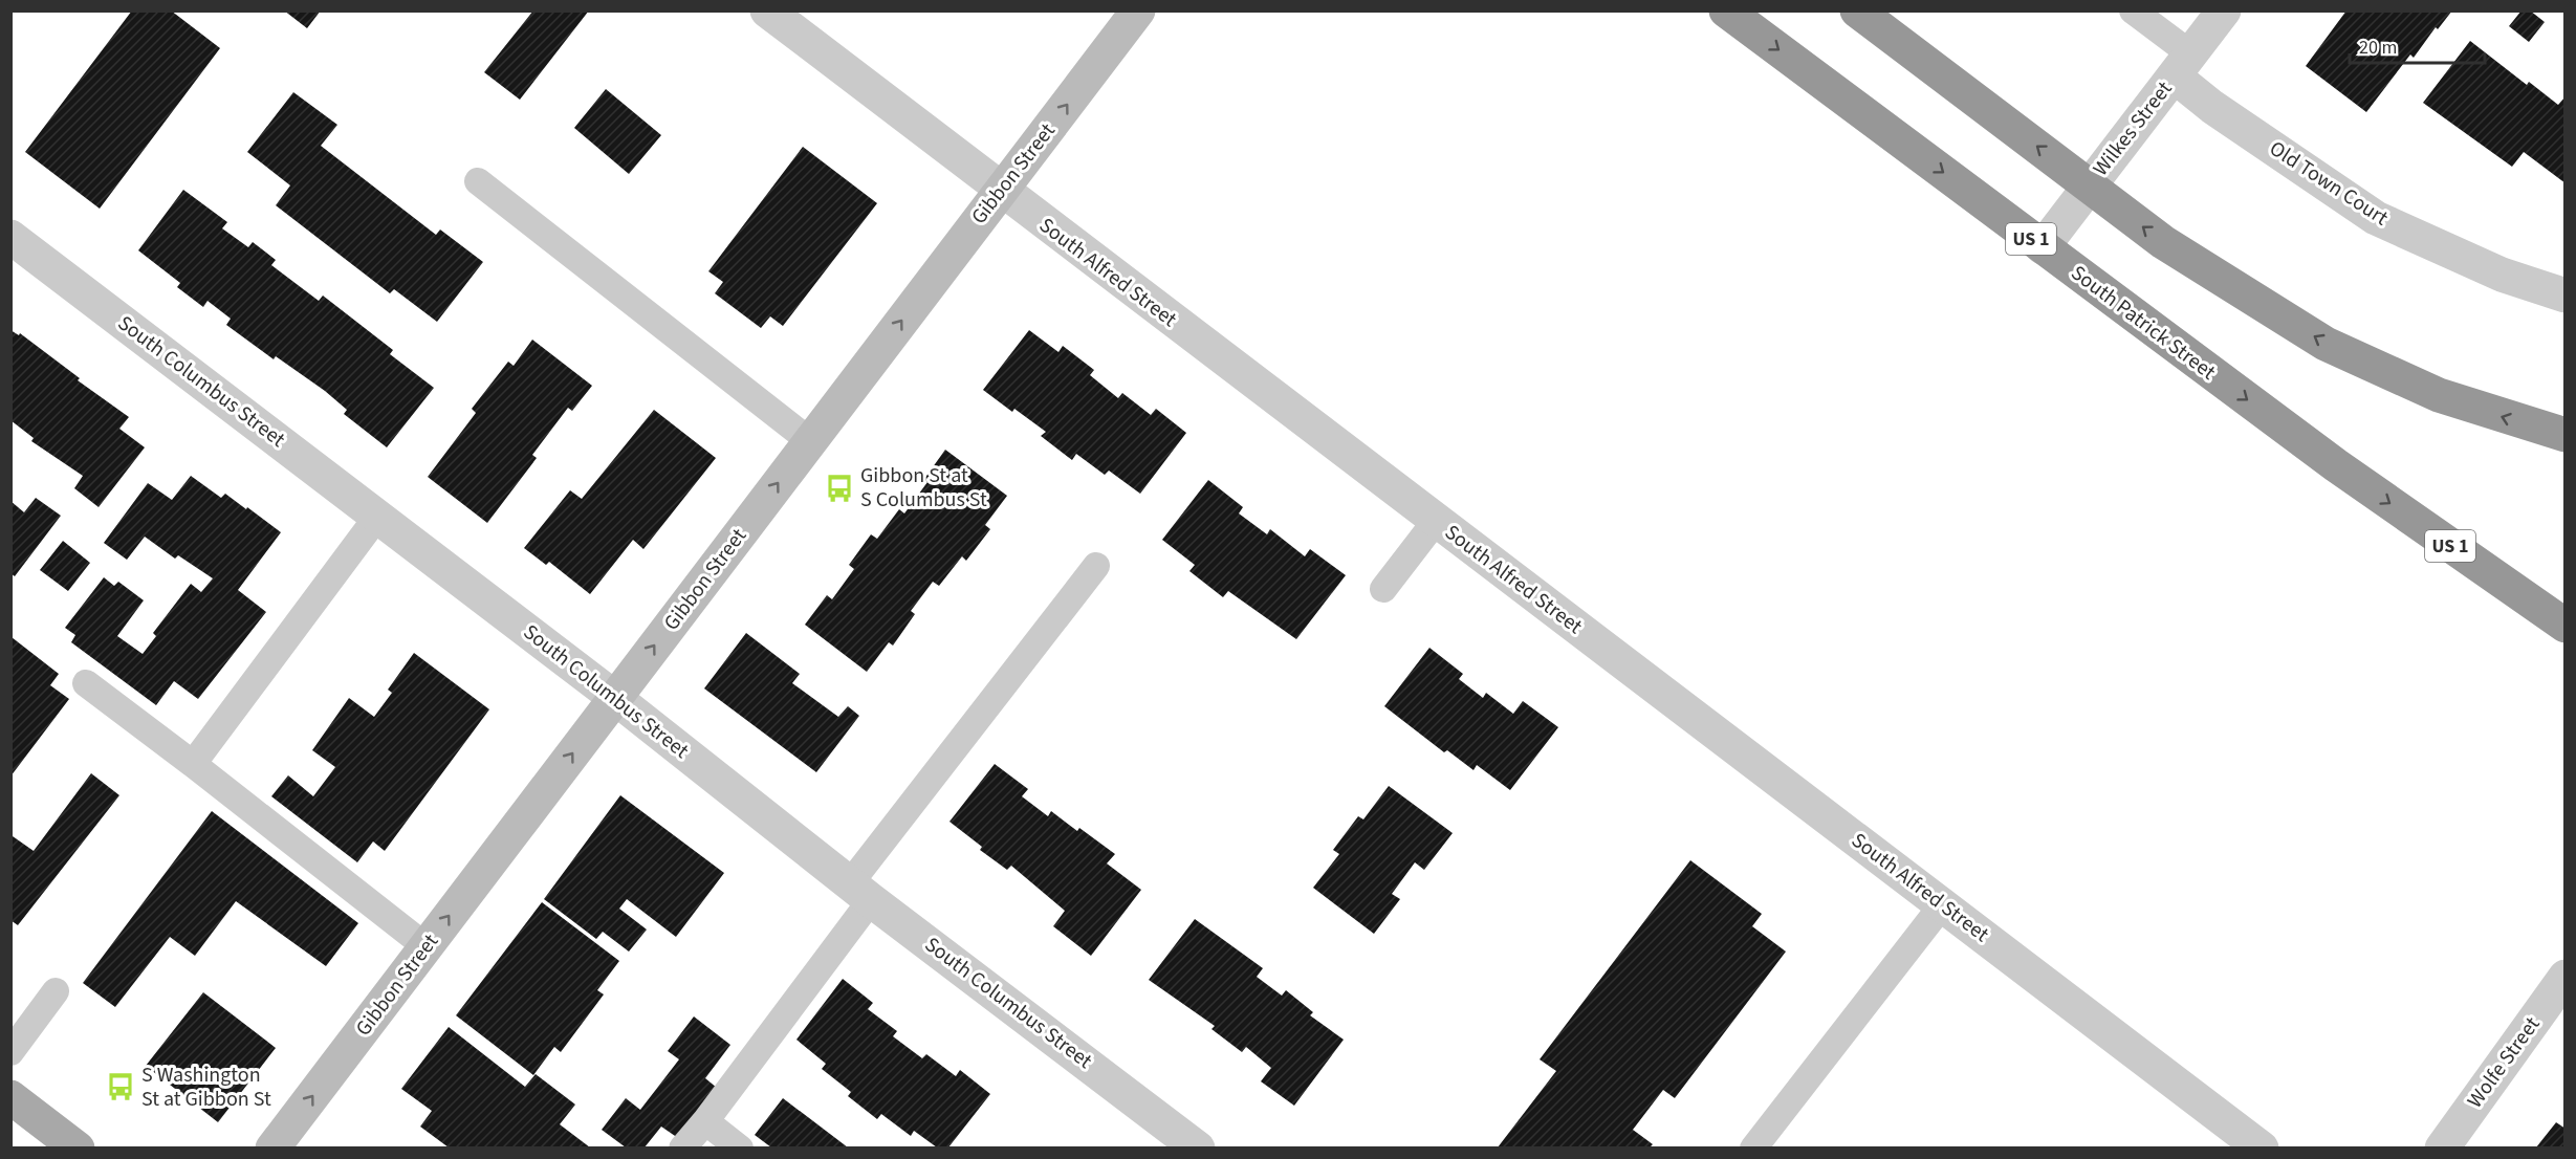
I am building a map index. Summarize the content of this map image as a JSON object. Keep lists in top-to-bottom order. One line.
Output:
{"streets":{"highway":["US 1","South Patrick Street"],"main road":["Gibbon Street"],"street":["Wilkes Street","Old Town Court","South Alfred Street","South Columbus Street","Wolfe Street"]},"crossings":[["Wilkes Street","Old Town Court"],["Wilkes Street","South Patrick Street"],["Gibbon Street","South Alfred Street"],["Gibbon Street","South Columbus Street"]],"one_way":["Gibbon Street"],"places":{"bus stop":["Gibbon St at S Columbus St","S Washington St at Gibbon St"]},"scale_bar":"20 m"}
